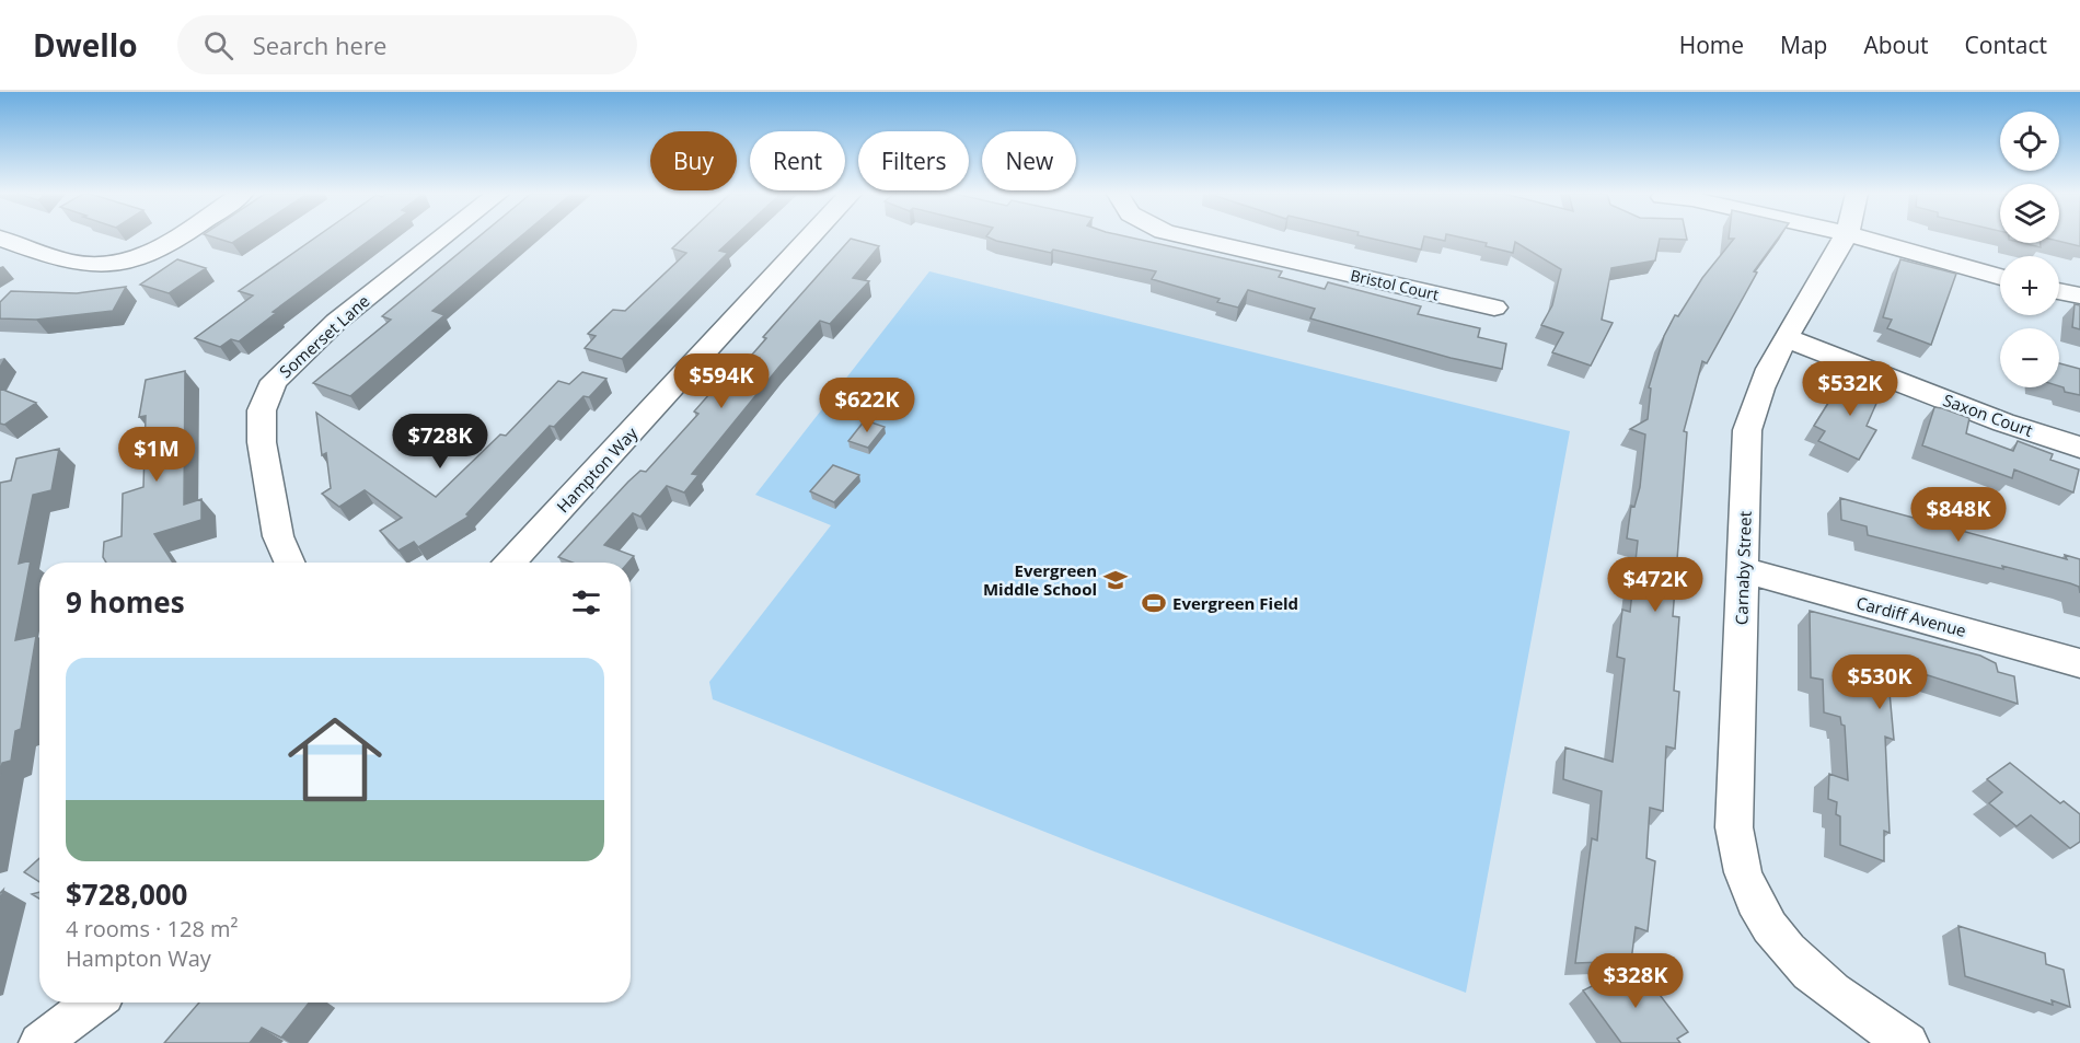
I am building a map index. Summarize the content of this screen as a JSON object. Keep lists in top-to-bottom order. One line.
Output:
{"streets":{"street":["Bristol Court","Somerset Lane","Saxon Court","Hampton Way","Carnaby Street","Cardiff Avenue"]},"crossings":[["Saxon Court","Carnaby Street"],["Carnaby Street","Cardiff Avenue"]],"places":{"school or university":["Evergreen Middle School"],"sports":["Evergreen Field"]},"page":{"header":"Dwello","search":"Search here","nav":["Home","Map","About","Contact"],"map_buttons":["+","−"],"chip":["Buy","Rent","Filters","New"],"price":["$594K","$532K","$622K","$728K","$1M","$848K","$472K","$530K","$328K"],"heading":"9 homes","list":[{"name":"$728,000","note":"4 rooms · 128 m² · Hampton Way"}]}}
